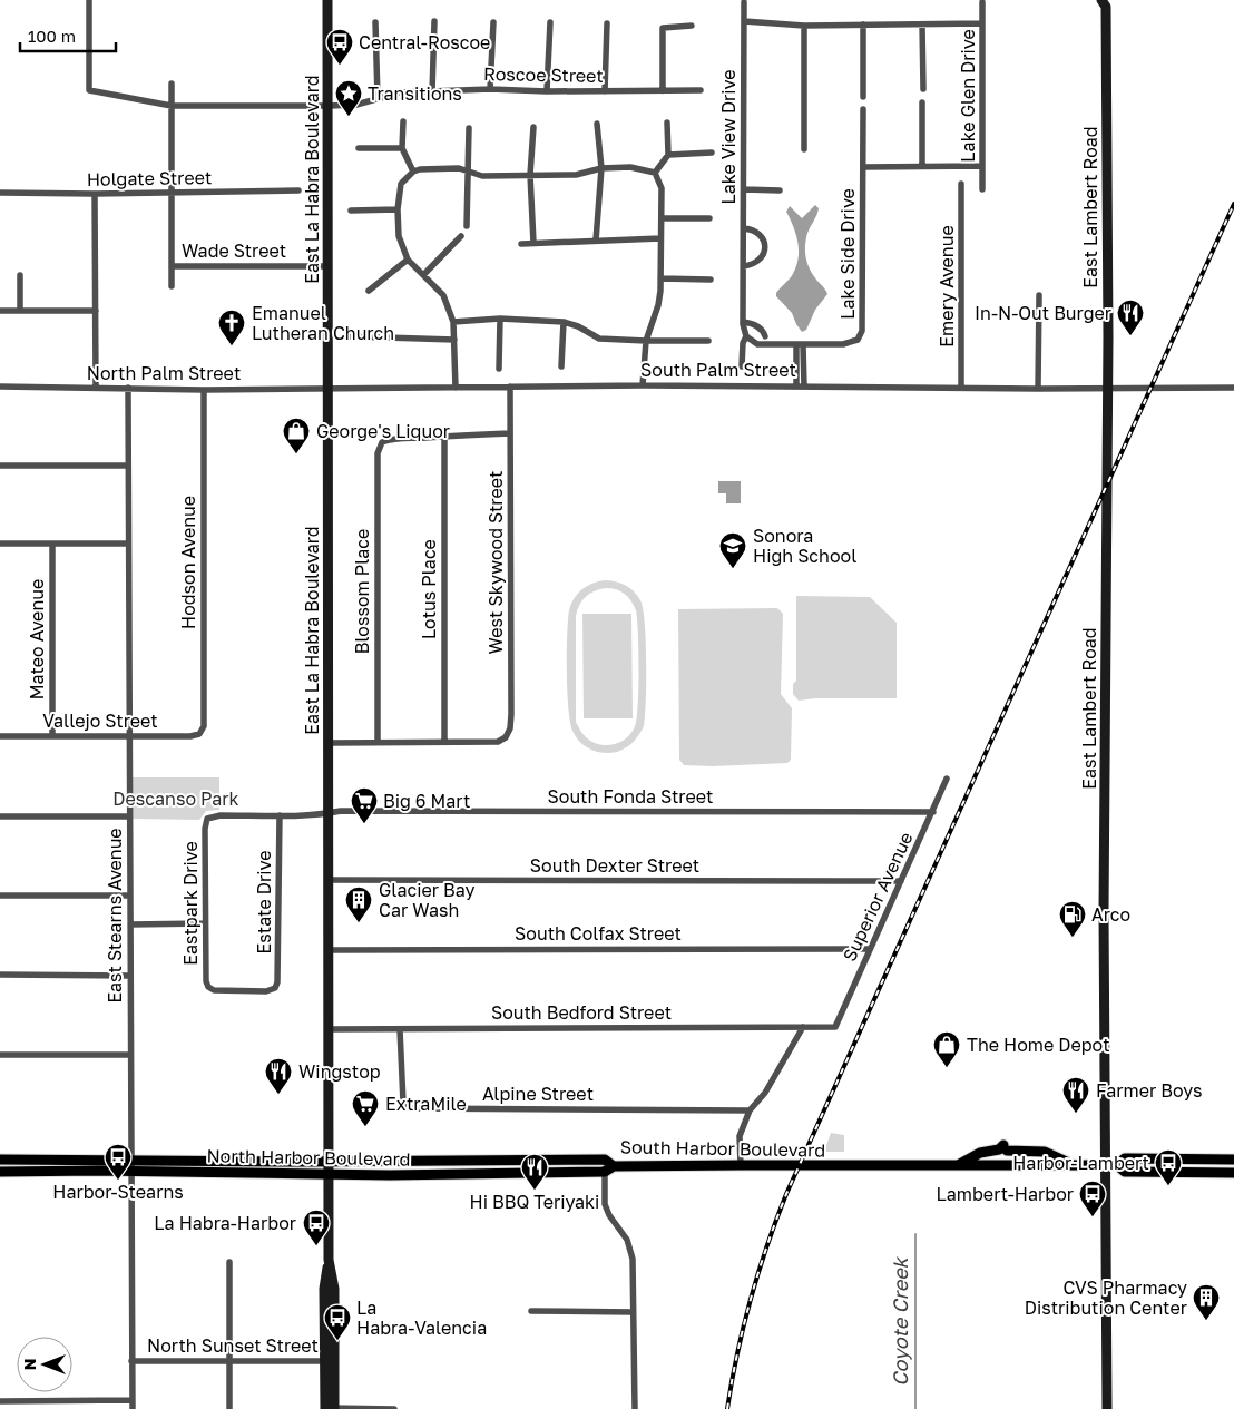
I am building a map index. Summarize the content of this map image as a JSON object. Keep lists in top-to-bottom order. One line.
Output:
{"streets":{"main road":["East La Habra Boulevard","East Lambert Road","South Harbor Boulevard","North Harbor Boulevard"],"street":["Roscoe Street","Lake Glen Drive","Lake View Drive","Holgate Street","Wade Street","Lake Side Drive","Emery Avenue","South Palm Street","North Palm Street","Hodson Avenue","West Skywood Street","Lotus Place","Blossom Place","Mateo Avenue","Vallejo Street","South Fonda Street","South Dexter Street","Superior Avenue","Estate Drive","Eastpark Drive","East Stearns Avenue","South Colfax Street","South Bedford Street","Alpine Street","North Sunset Street"]},"crossings":[["Roscoe Street","East La Habra Boulevard"],["East La Habra Boulevard","Wade Street"],["East La Habra Boulevard","South Palm Street"],["East La Habra Boulevard","North Palm Street"],["East La Habra Boulevard","South Fonda Street"],["East La Habra Boulevard","South Dexter Street"],["East La Habra Boulevard","South Colfax Street"],["East La Habra Boulevard","South Bedford Street"],["East La Habra Boulevard","South Harbor Boulevard"],["East La Habra Boulevard","North Harbor Boulevard"],["East La Habra Boulevard","North Sunset Street"],["East Lambert Road","South Palm Street"],["East Lambert Road","South Harbor Boulevard"],["Emery Avenue","South Palm Street"],["South Palm Street","North Palm Street"],["South Palm Street","West Skywood Street"],["North Palm Street","Hodson Avenue"],["North Palm Street","East Stearns Avenue"],["Hodson Avenue","Vallejo Street"],["West Skywood Street","Lotus Place"],["Lotus Place","Blossom Place"],["Mateo Avenue","Vallejo Street"],["Vallejo Street","East Stearns Avenue"],["South Fonda Street","Superior Avenue"],["South Fonda Street","Estate Drive"],["South Fonda Street","Eastpark Drive"],["South Dexter Street","Superior Avenue"],["Superior Avenue","South Colfax Street"],["Superior Avenue","South Bedford Street"],["Estate Drive","Eastpark Drive"],["East Stearns Avenue","North Harbor Boulevard"],["East Stearns Avenue","North Sunset Street"],["South Bedford Street","Alpine Street"],["South Harbor Boulevard","North Harbor Boulevard"]],"water":["Coyote Creek"],"parks":["Descanso Park"],"places":{"bus stop":["Central-Roscoe","Harbor-Stearns","Harbor-Lambert","Lambert-Harbor","La Habra-Harbor","La Habra-Valencia"],"place":["Transitions"],"restaurant":["In-N-Out Burger","Wingstop","Farmer Boys","Hi BBQ Teriyaki"],"church":["Emanuel Lutheran Church"],"shop":["George's Liquor","The Home Depot"],"school or university":["Sonora High School"],"supermarket":["Big 6 Mart","ExtraMile"],"building":["Glacier Bay Car Wash","CVS Pharmacy Distribution Center"],"fuel station":["Arco"]},"scale_bar":"100 m","north":"left"}
